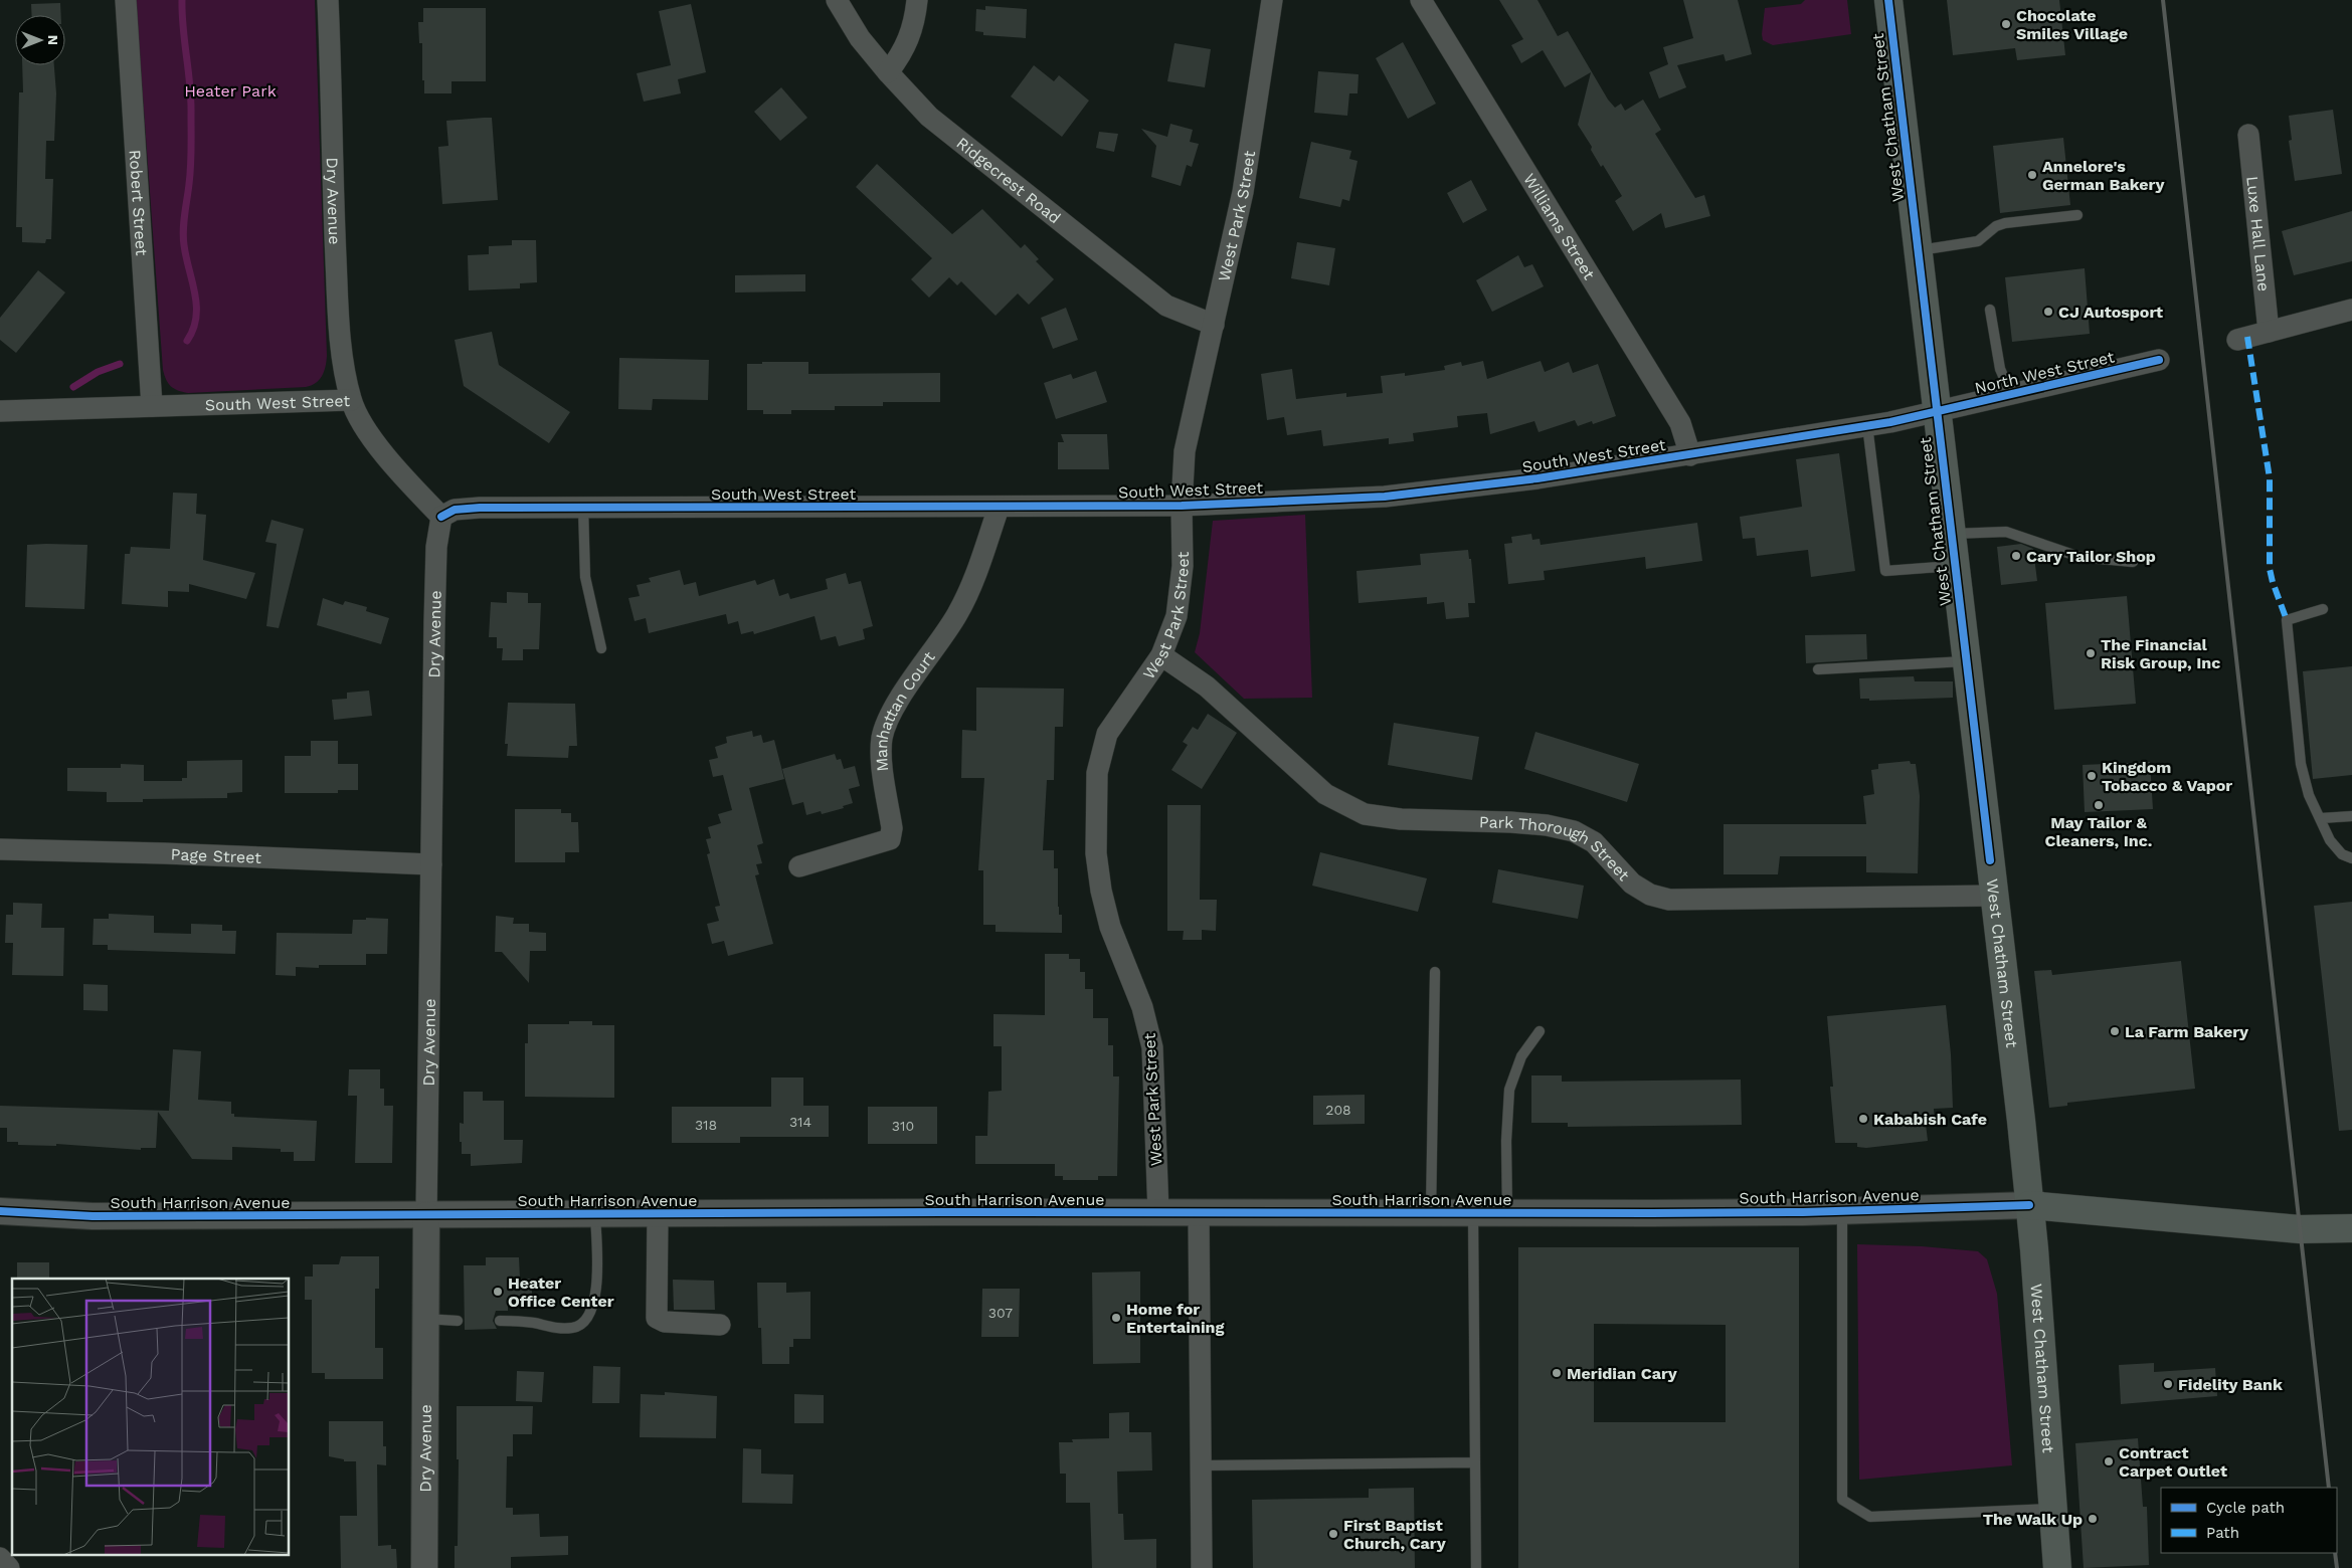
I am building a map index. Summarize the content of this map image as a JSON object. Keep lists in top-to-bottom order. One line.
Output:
{"streets":{"main road":["West Chatham Street","South Harrison Avenue"],"street":["Ridgecrest Road","Dry Avenue","Robert Street","West Park Street","Williams Street","Luxe Hall Lane","North West Street","South West Street","Manhattan Court","Park Thorough Street","Page Street"]},"crossings":[["West Chatham Street","North West Street"],["West Chatham Street","South West Street"],["West Chatham Street","Park Thorough Street"],["West Chatham Street","South Harrison Avenue"],["Ridgecrest Road","West Park Street"],["Dry Avenue","South West Street"],["Dry Avenue","Page Street"],["Dry Avenue","South Harrison Avenue"],["Robert Street","South West Street"],["West Park Street","South West Street"],["West Park Street","Park Thorough Street"],["West Park Street","South Harrison Avenue"],["Williams Street","South West Street"],["North West Street","South West Street"],["South West Street","Manhattan Court"]],"parks":["Heater Park"],"places":["Chocolate Smiles Village","Annelore's German Bakery","CJ Autosport","Cary Tailor Shop","The Financial Risk Group, Inc","Kingdom Tobacco & Vapor","May Tailor & Cleaners, Inc.","La Farm Bakery","Kababish Cafe","Heater Office Center","Home for Entertaining","Meridian Cary","Fidelity Bank","Contract Carpet Outlet","The Walk Up","First Baptist Church, Cary"],"house_numbers":["208","314","318","310","307"],"legend":["Cycle path","Path"],"north":"right"}
